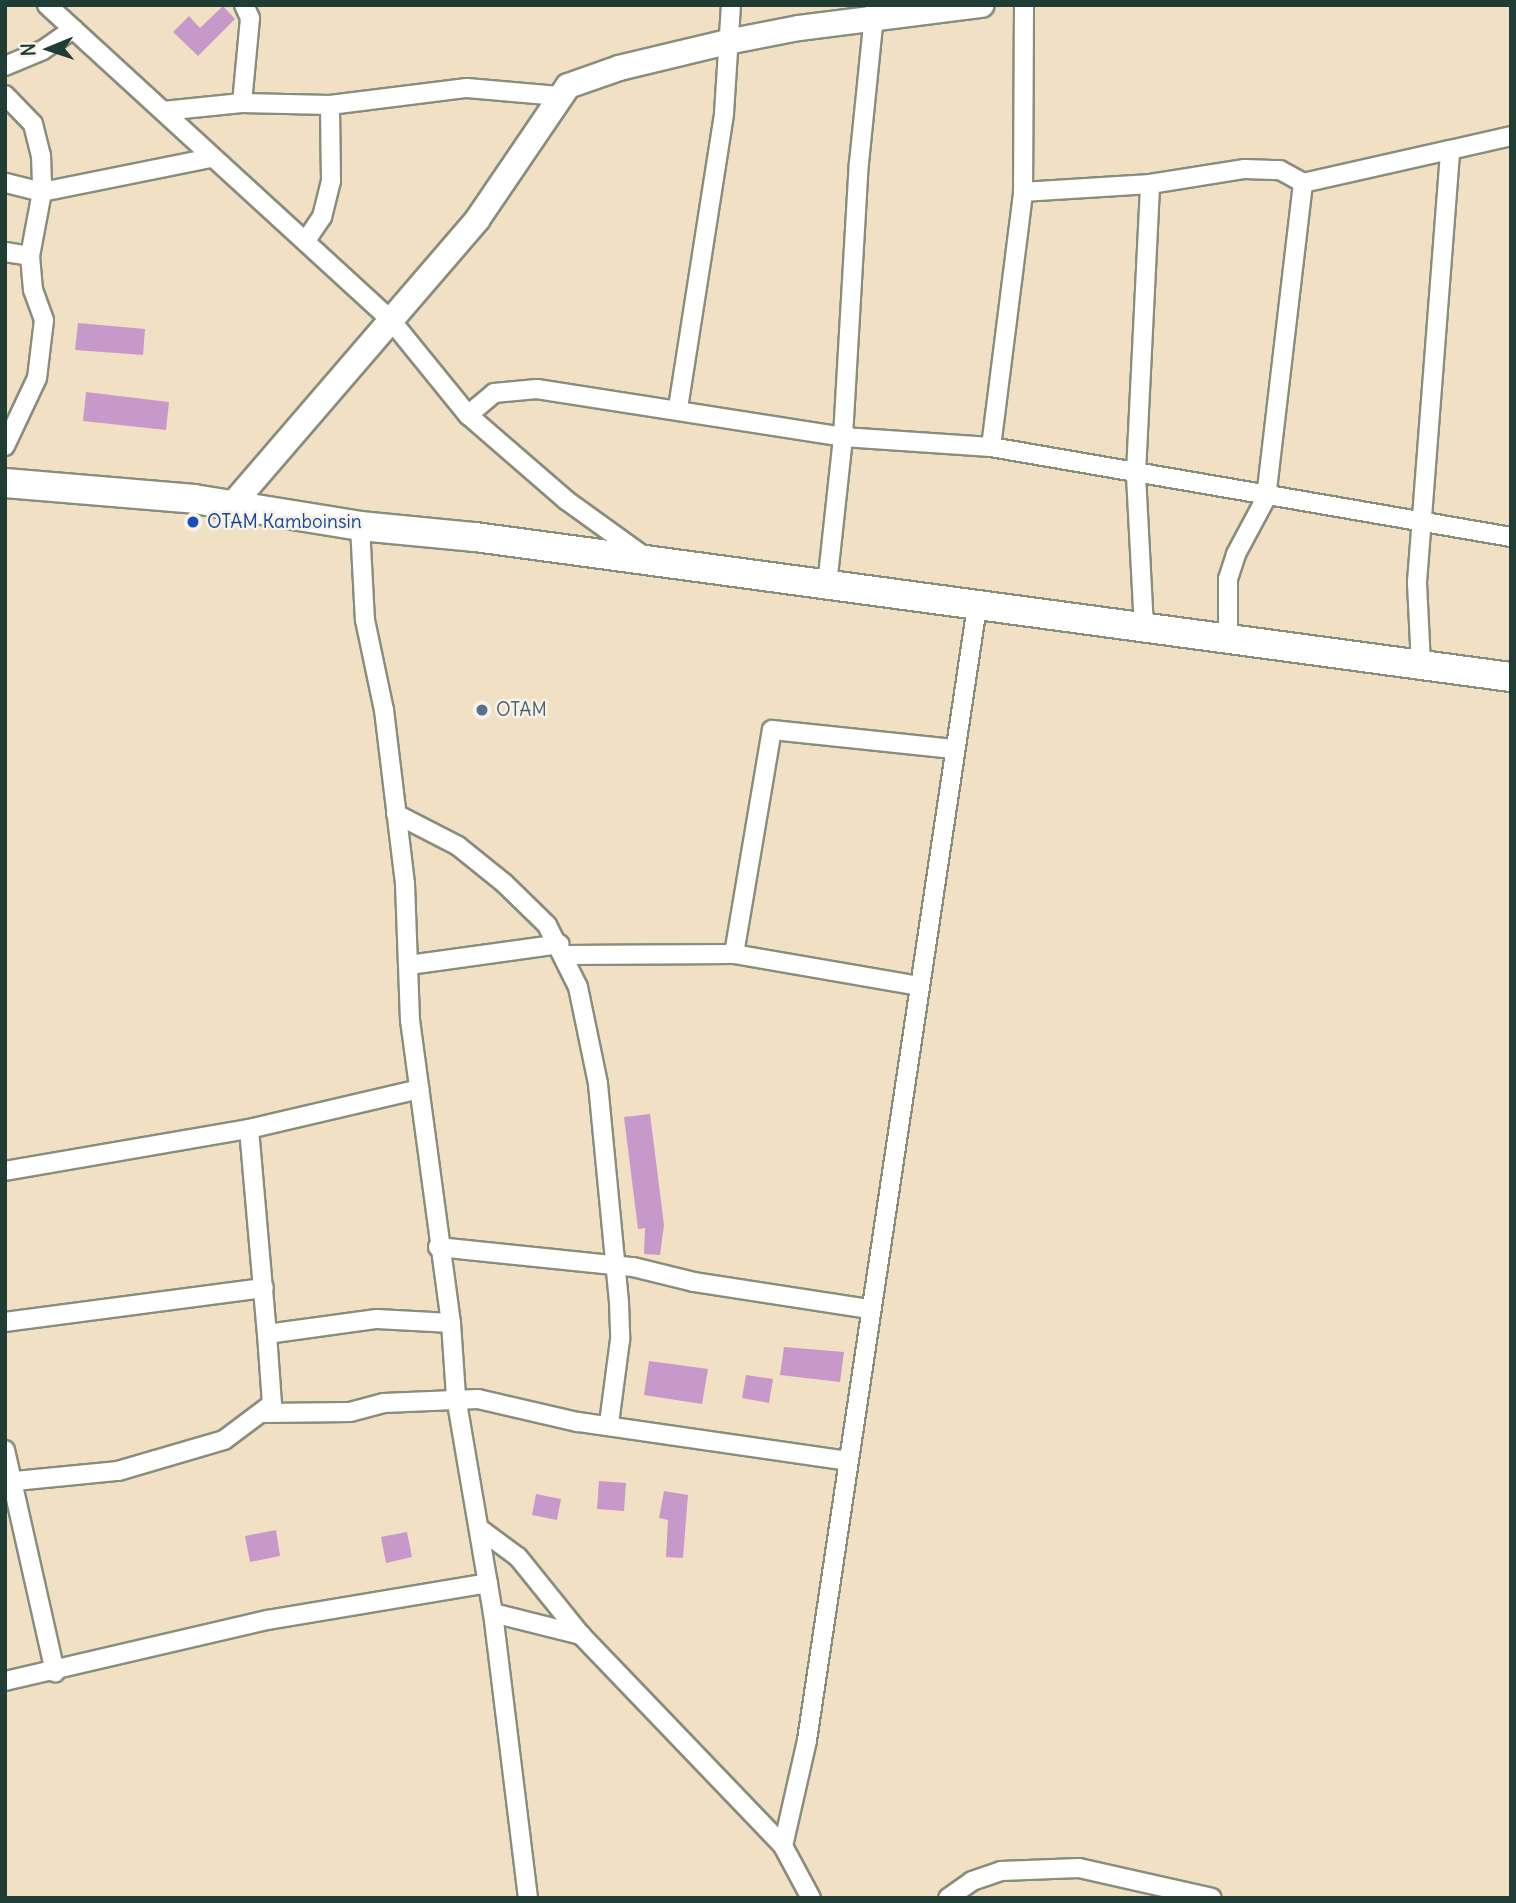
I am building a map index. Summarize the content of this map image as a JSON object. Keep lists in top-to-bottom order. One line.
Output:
{"places":["OTAM Kamboinsin","OTAM"],"north":"left"}
